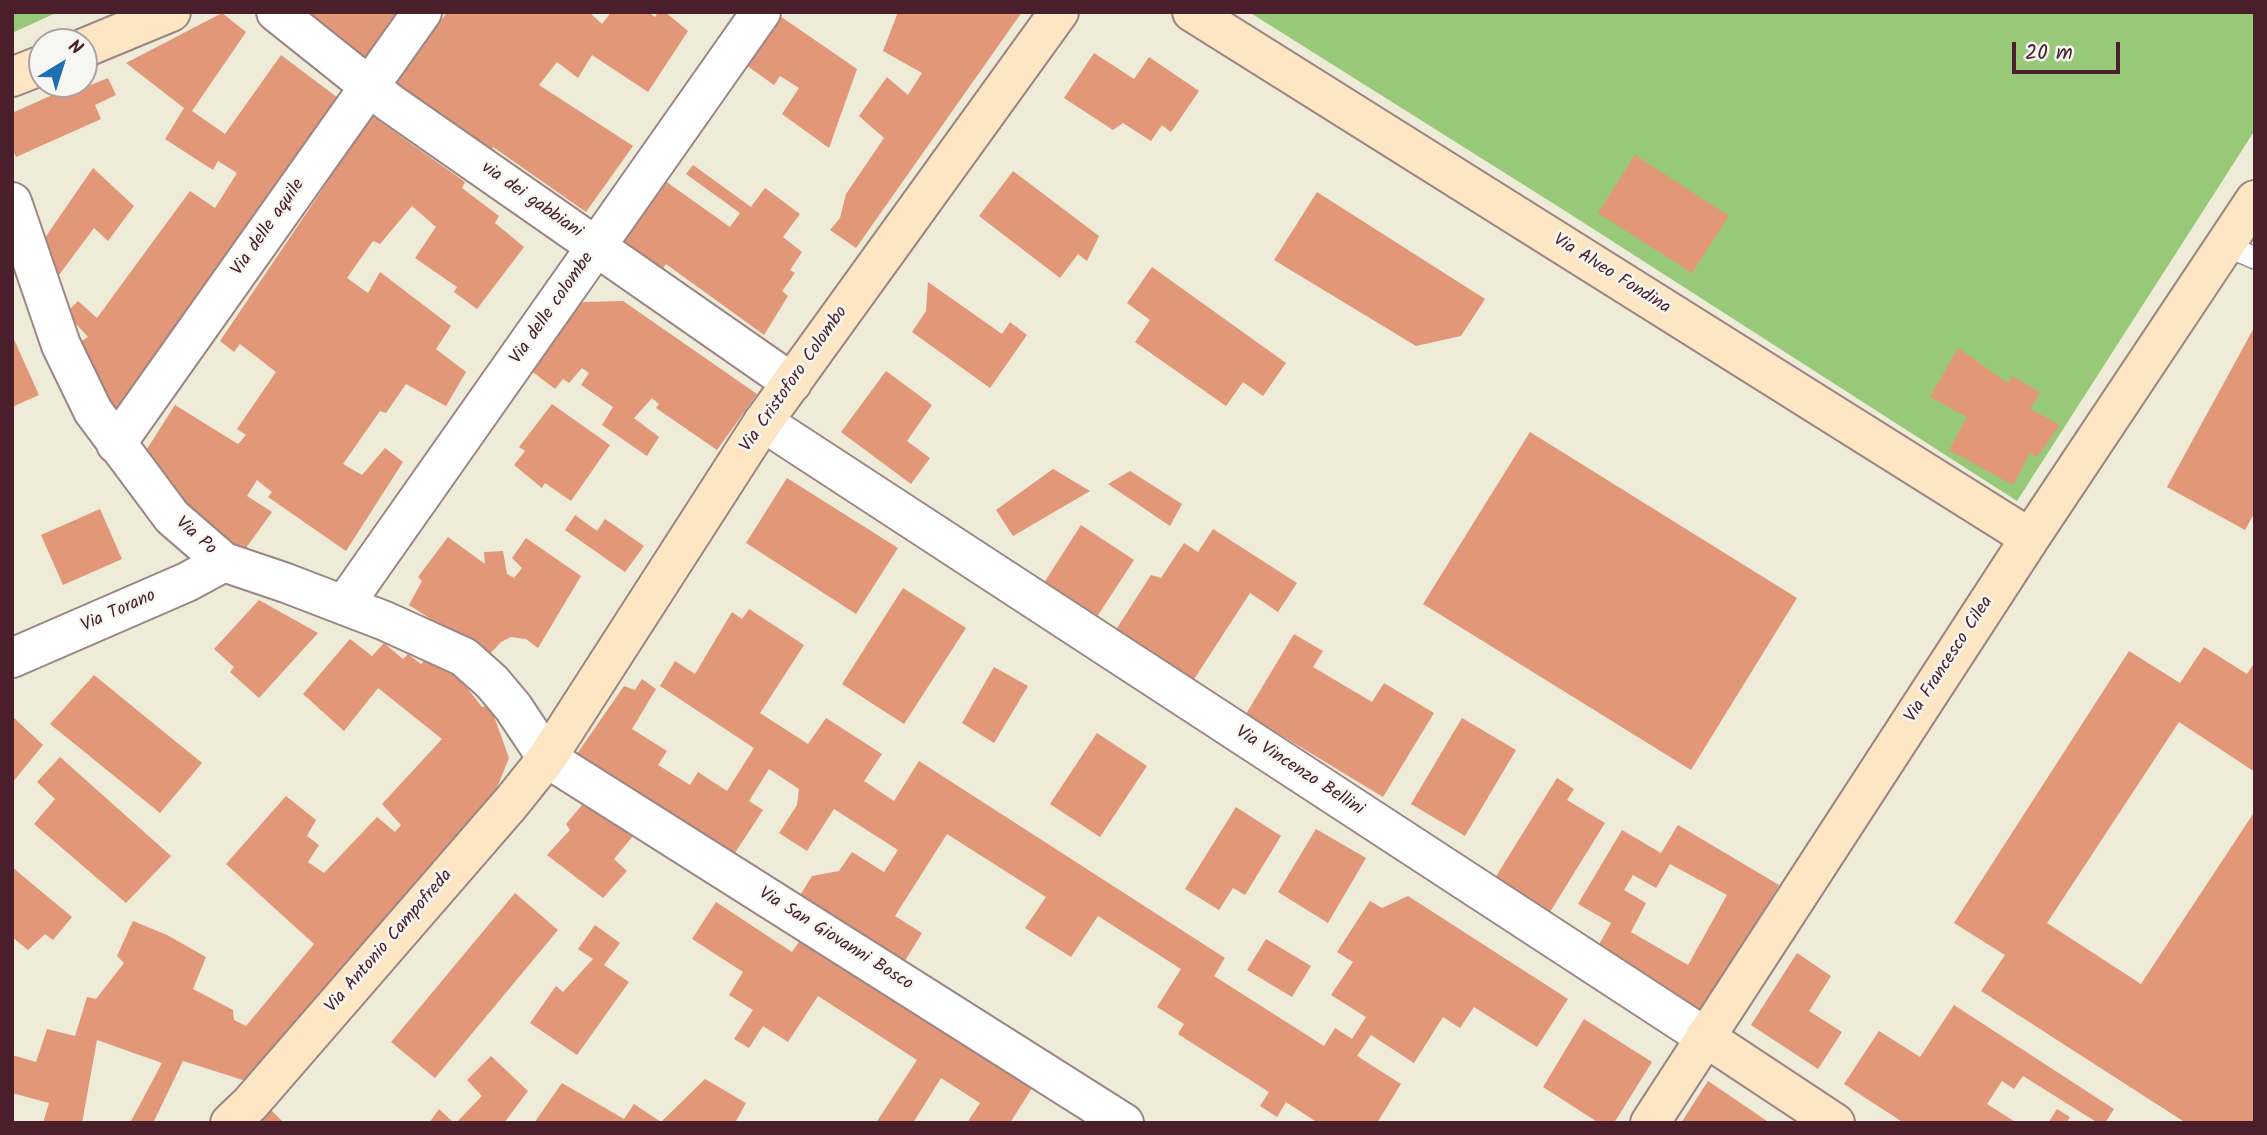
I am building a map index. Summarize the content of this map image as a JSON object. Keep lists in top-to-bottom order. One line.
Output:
{"streets":{"street":["via dei gabbiani","Via delle aquile","Via Alveo Fondina","Via delle colombe","Via Cristoforo Colombo","Via Po","Via Torano","Via Francesco Cilea","Via Vincenzo Bellini","Via San Giovanni Bosco","Via Antonio Campofreda"]},"crossings":[["via dei gabbiani","Via delle aquile"],["via dei gabbiani","Via delle colombe"],["via dei gabbiani","Via Cristoforo Colombo"],["Via delle aquile","Via Po"],["Via Alveo Fondina","Via Francesco Cilea"],["Via delle colombe","Via Po"],["Via Cristoforo Colombo","Via Po"],["Via Cristoforo Colombo","Via Vincenzo Bellini"],["Via Cristoforo Colombo","Via San Giovanni Bosco"],["Via Cristoforo Colombo","Via Antonio Campofreda"],["Via Po","Via Torano"],["Via Po","Via San Giovanni Bosco"],["Via Po","Via Antonio Campofreda"],["Via Francesco Cilea","Via Vincenzo Bellini"],["Via San Giovanni Bosco","Via Antonio Campofreda"]],"scale_bar":"20 m","north":"top right"}
